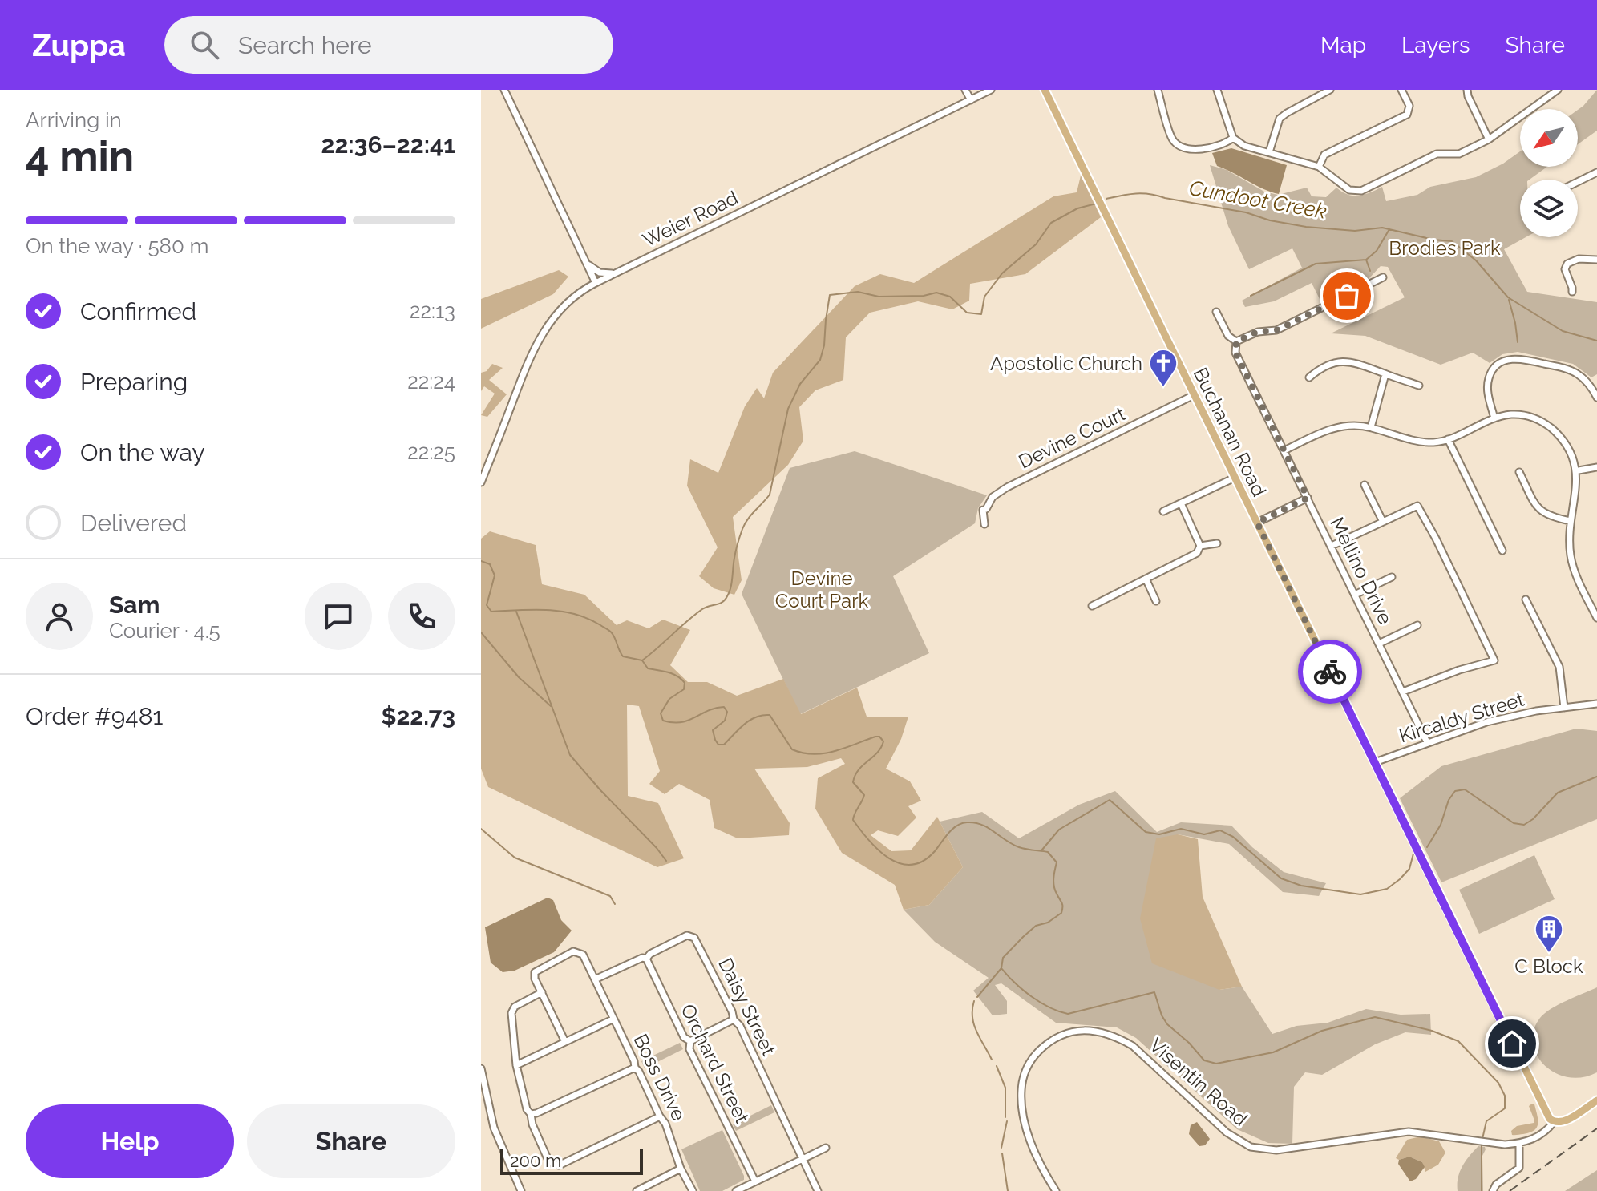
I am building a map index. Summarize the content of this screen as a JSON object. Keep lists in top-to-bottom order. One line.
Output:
{"streets":{"main road":["Buchanan Road","Visentin Road"],"street":["Weier Road","Devine Court","Mellino Drive","Kircaldy Street","Daisy Street","Orchard Street","Boss Drive"]},"crossings":[["Buchanan Road","Devine Court"],["Buchanan Road","Kircaldy Street"],["Buchanan Road","Visentin Road"],["Mellino Drive","Kircaldy Street"],["Daisy Street","Orchard Street"],["Daisy Street","Boss Drive"]],"water":["Cundoot Creek"],"parks":["Brodies Park","Devine Court Park"],"places":{"church":["Apostolic Church"],"building":["C Block"]},"scale_bar":"200 m","north":"bottom left","page":{"header":"Zuppa","search":"Search here","nav":["Map","Layers","Share"],"heading":["4 min","Arriving in","22:36–22:41"],"panel":["Sam","Courier · 4.5","Order #9481","$22.73"],"bar":"On the way · 580 m","list":[["Confirmed","22:13"],["Preparing","22:24"],["On the way","22:25"],"Delivered"],"buttons":["Help","Share"],"scale":"200 m"}}
